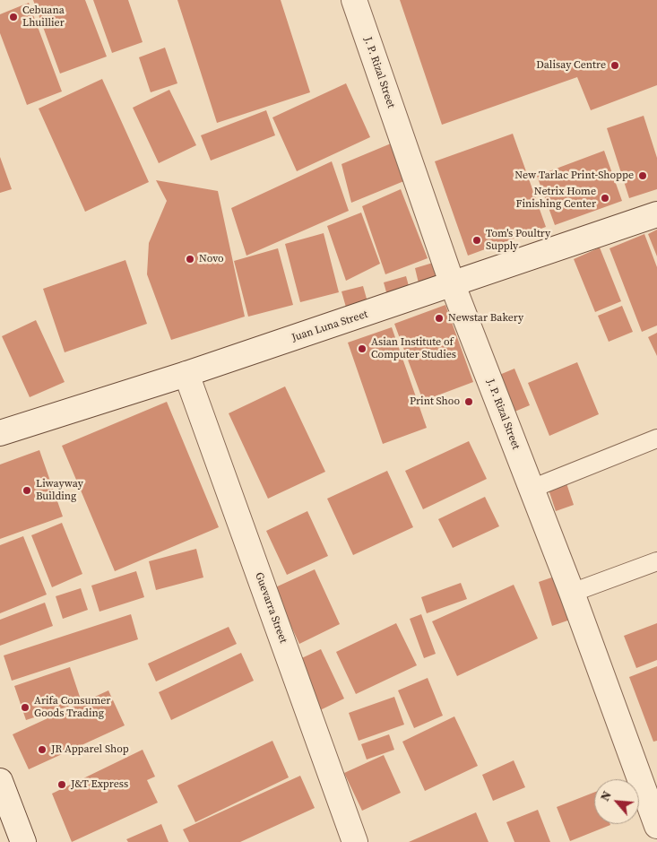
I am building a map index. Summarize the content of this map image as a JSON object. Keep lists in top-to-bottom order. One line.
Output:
{"streets":{"street":["J. P. Rizal Street","Juan Luna Street","Guevarra Street"]},"crossings":[["J. P. Rizal Street","Juan Luna Street"],["Juan Luna Street","Guevarra Street"]],"places":["Cebuana Lhuillier","Dalisay Centre","New Tarlac Print-Shoppe","Netrix Home Finishing Center","Tom's Poultry Supply","Novo","Newstar Bakery","Asian Institute of Computer Studies","Print Shoo","Liwayway Building","Arifa Consumer Goods Trading","JR Apparel Shop","J&T Express"],"north":"top left"}
